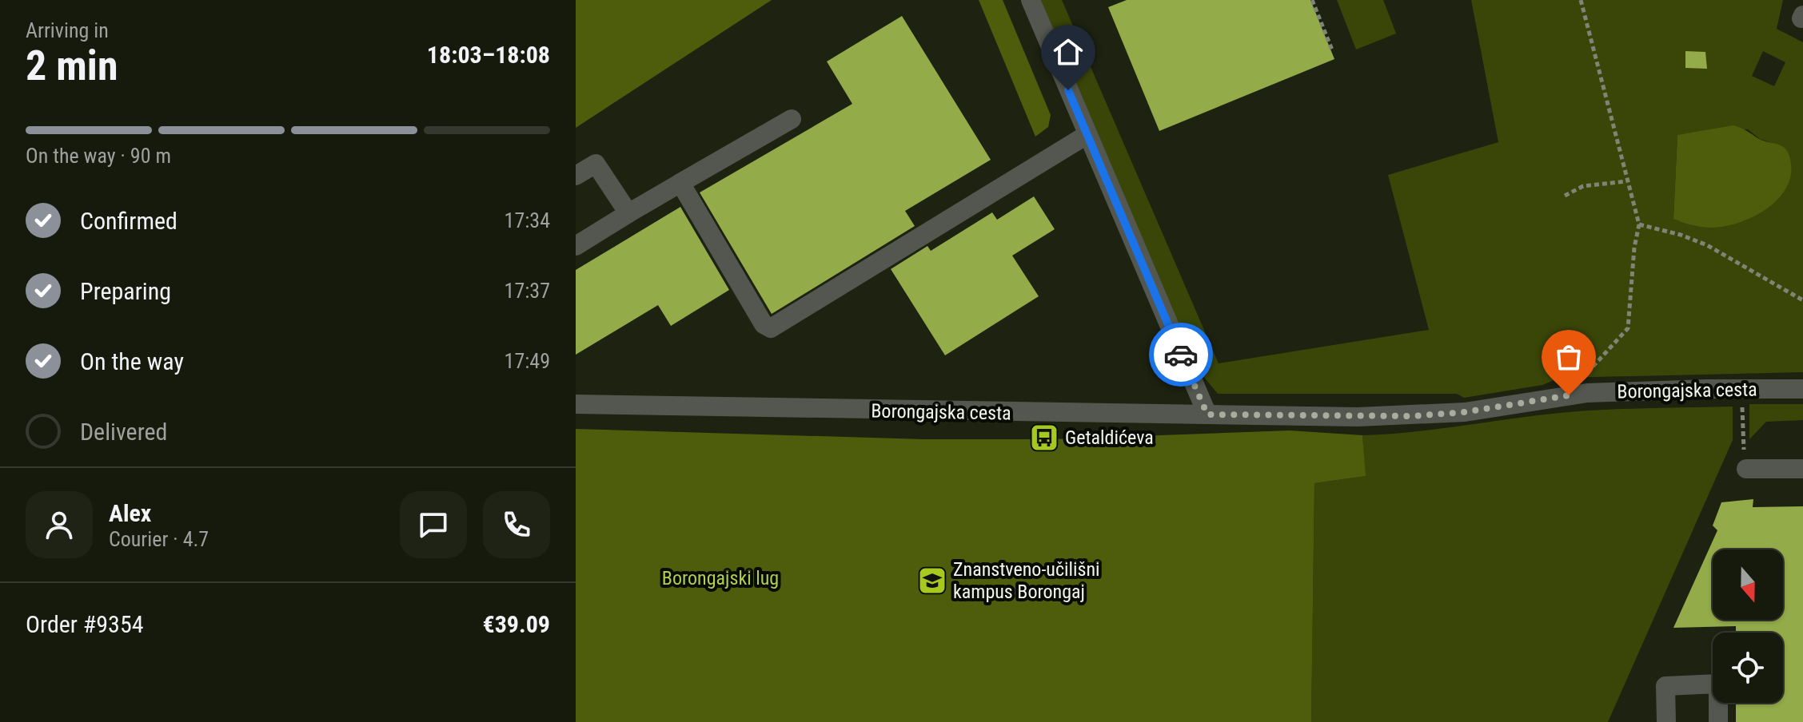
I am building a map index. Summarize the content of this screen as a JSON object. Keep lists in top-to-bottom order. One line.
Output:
{"streets":{"street":["Borongajska cesta"]},"parks":["Borongajski lug"],"places":{"bus stop":["Getaldićeva"],"school or university":["Znanstveno-učilišni kampus Borongaj"]},"north":"bottom","page":{"heading":["2 min","Arriving in","18:03–18:08"],"panel":["Alex","Courier · 4.7","Order #9354","€39.09"],"bar":"On the way · 90 m","list":[["Confirmed","17:34"],["Preparing","17:37"],["On the way","17:49"],"Delivered"]}}
